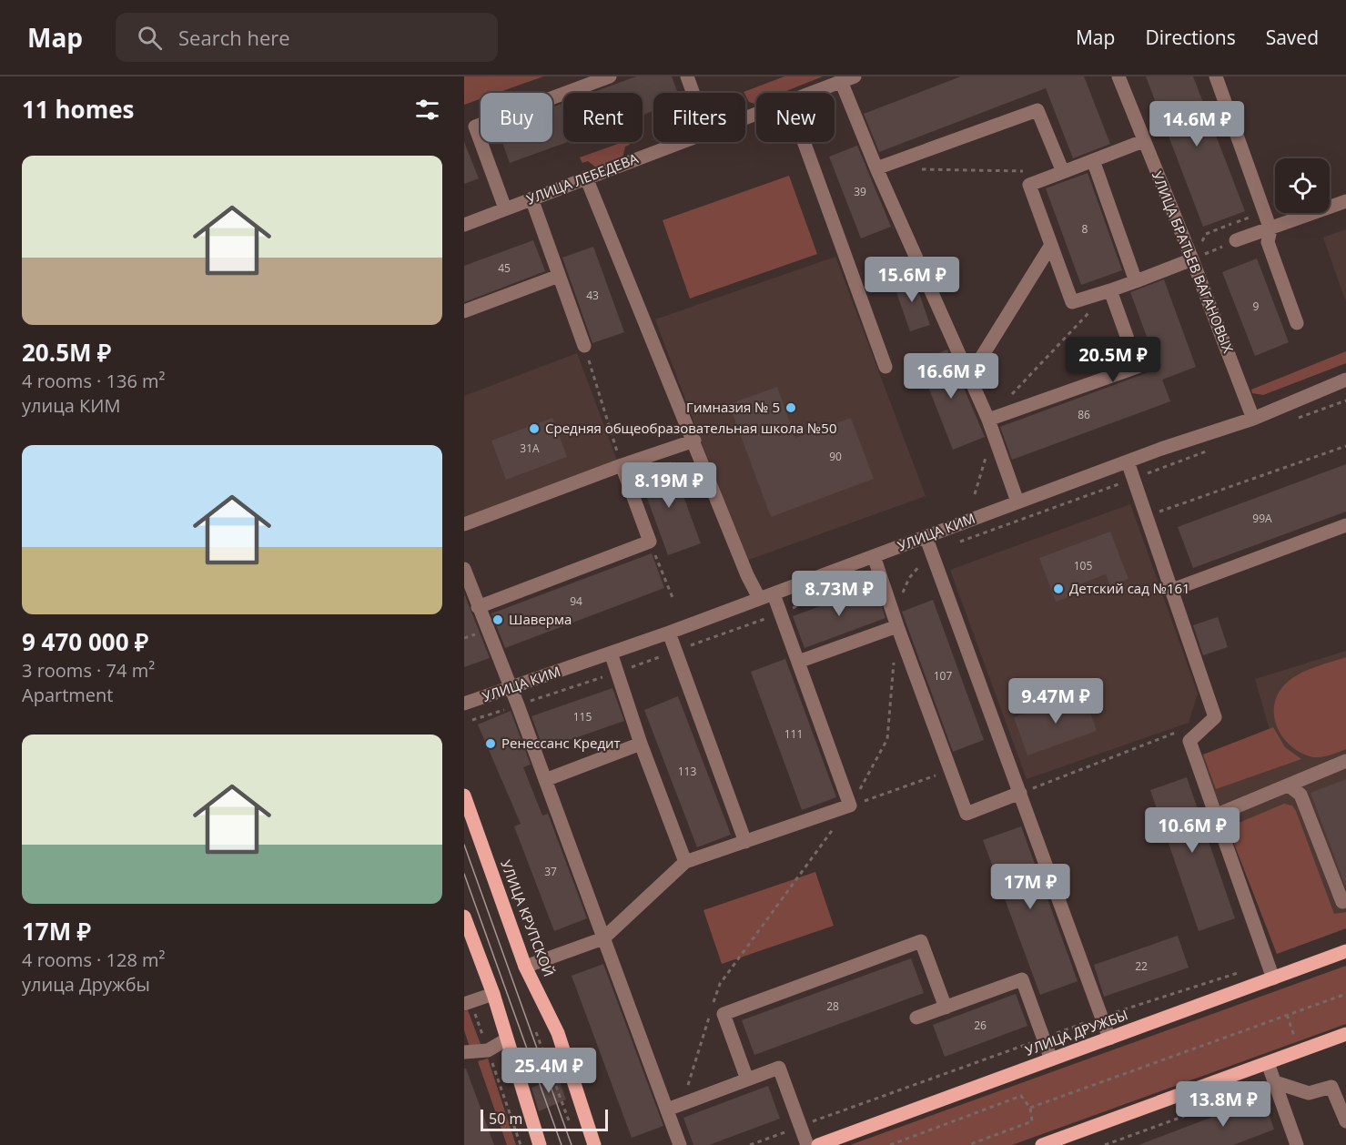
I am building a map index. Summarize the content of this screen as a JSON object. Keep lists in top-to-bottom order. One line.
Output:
{"streets":{"main road":["УЛИЦА КРУПСКОЙ","УЛИЦА ДРУЖБЫ"],"street":["УЛИЦА ЛЕБЕДЕВА","УЛИЦА БРАТЬЕВ ВАГАНОВЫХ","УЛИЦА КИМ"]},"crossings":[["УЛИЦА БРАТЬЕВ ВАГАНОВЫХ","УЛИЦА КИМ"]],"places":["Гимназия № 5","Средняя общеобразовательная школа №50","Детский сад №161","Шаверма","Ренессанс Кредит"],"house_numbers":["39","8","45","43","9","86","31А","90","99А","105","94","107","115","111","113","37","22","28","26"],"scale_bar":"50 m","page":{"header":"Map","search":"Search here","nav":["Map","Directions","Saved"],"heading":"11 homes","chip":["Buy","Rent","Filters","New"],"price":["14.6M ₽","15.6M ₽","20.5M ₽","16.6M ₽","8.19M ₽","8.73M ₽","9.47M ₽","10.6M ₽","17M ₽","25.4M ₽","13.8M ₽"],"list":[{"name":"20.5M ₽","note":"4 rooms · 136 m² · улица КИМ"},{"name":"9 470 000 ₽","note":"3 rooms · 74 m² · Apartment"},{"name":"17M ₽","note":"4 rooms · 128 m² · улица Дружбы"}],"scale":"50 m"}}
